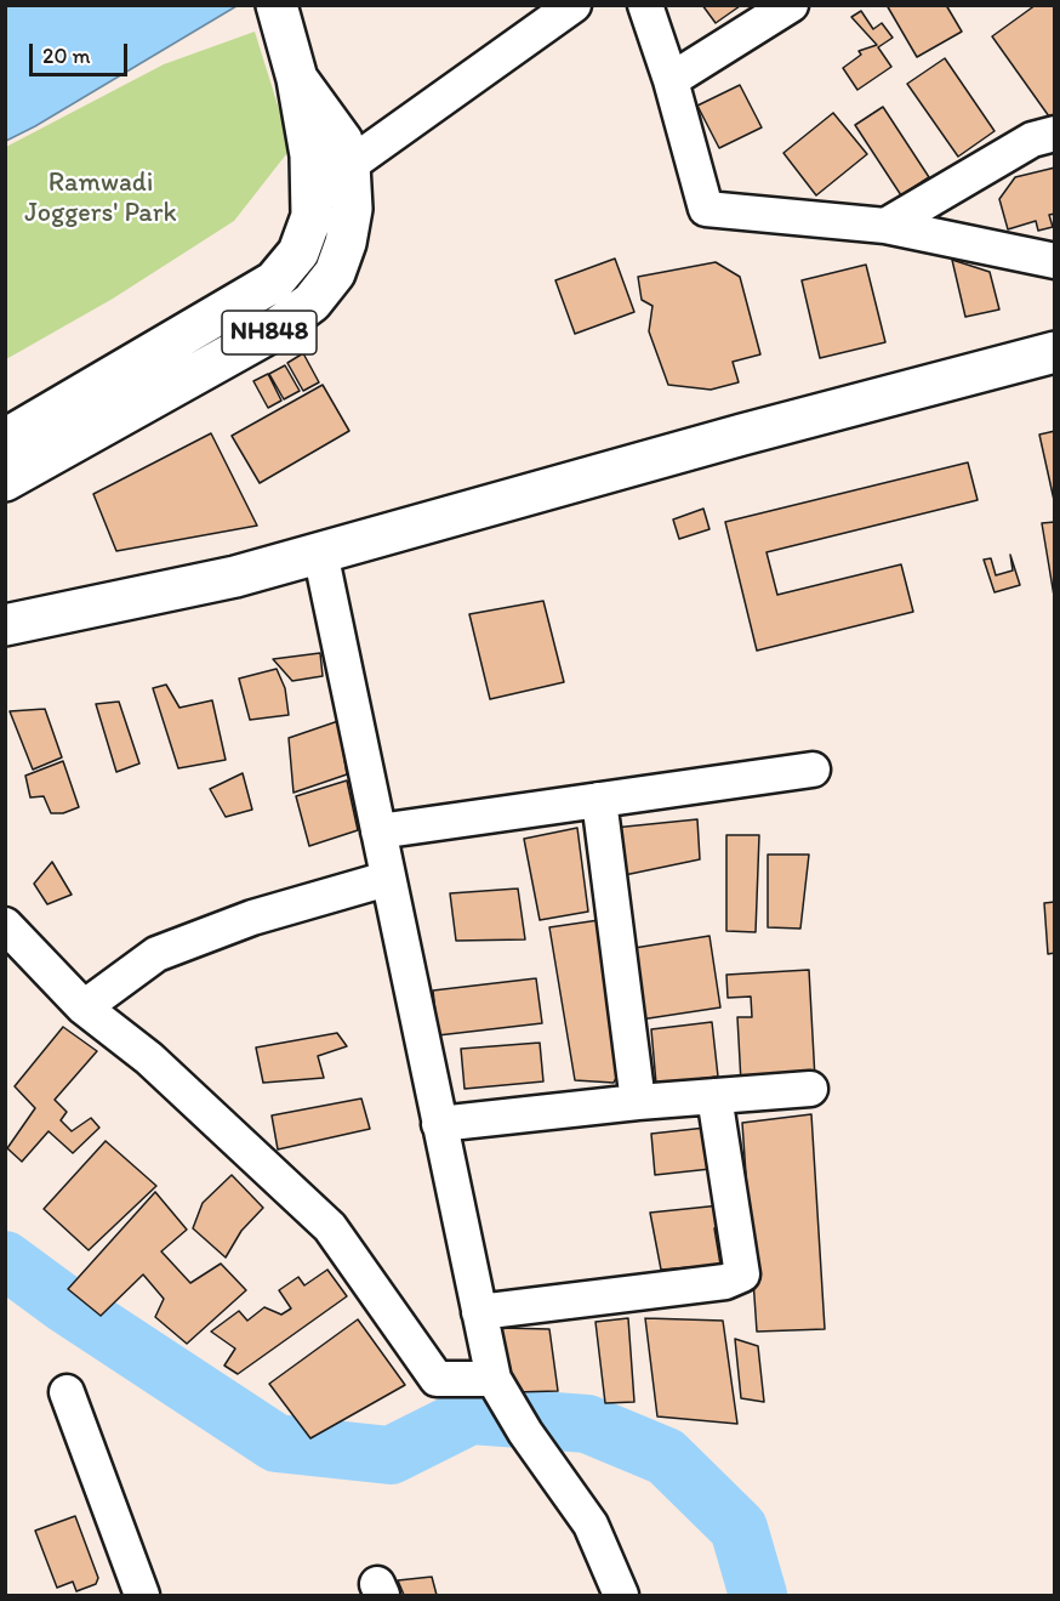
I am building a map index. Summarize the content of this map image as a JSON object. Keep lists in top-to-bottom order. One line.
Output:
{"streets":{"main road":["NH848"]},"parks":["Ramwadi Joggers' Park"],"scale_bar":"20 m"}
